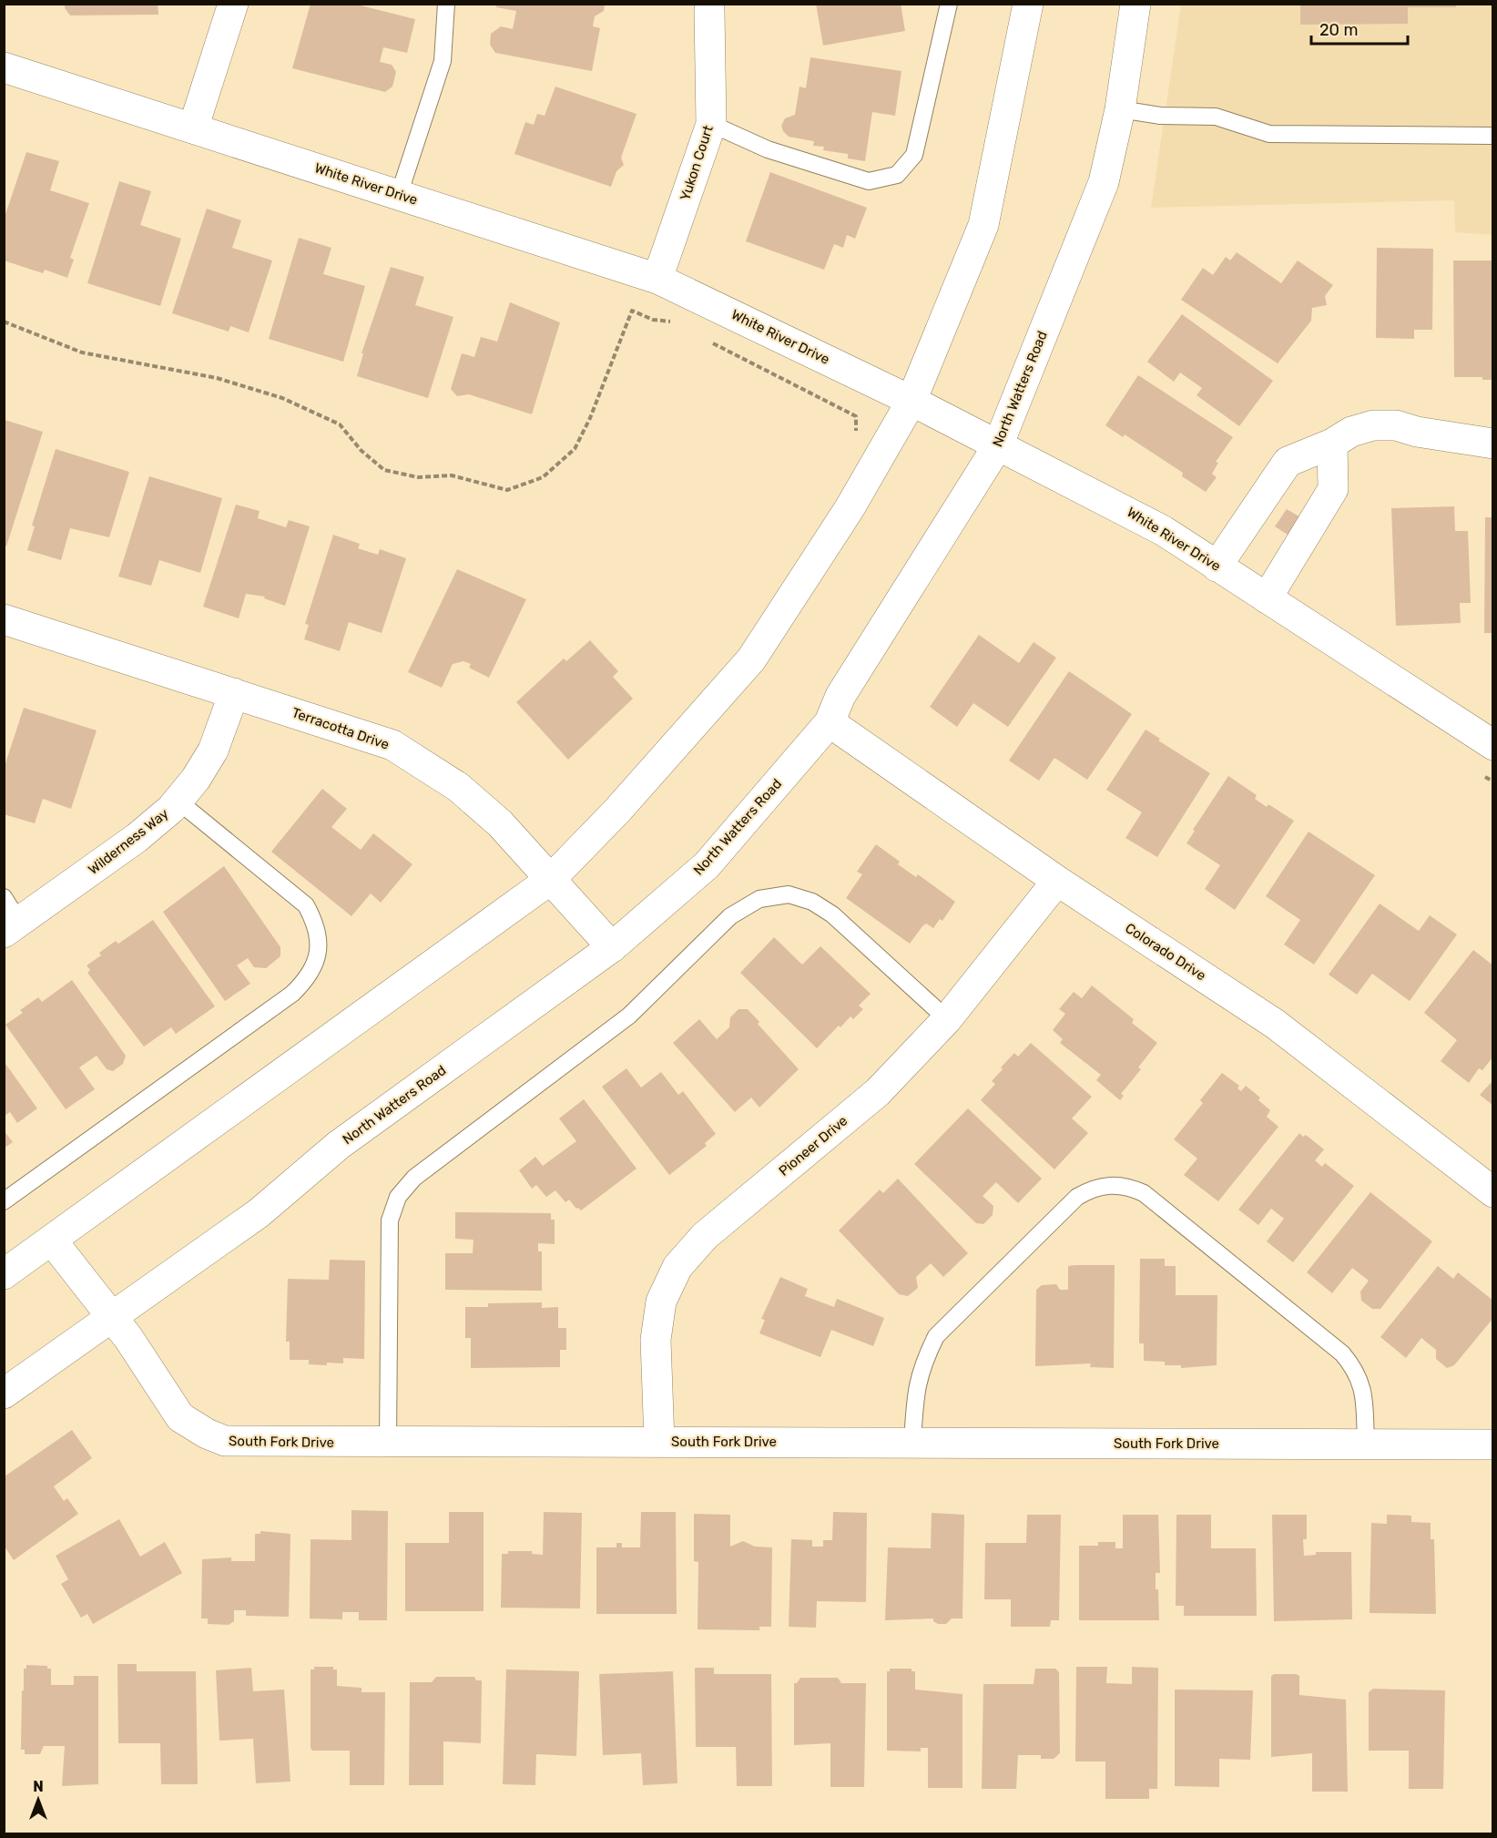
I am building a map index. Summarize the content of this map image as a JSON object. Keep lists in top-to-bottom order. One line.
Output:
{"streets":{"street":["Yukon Court","White River Drive","North Watters Road","Terracotta Drive","Wilderness Way","Colorado Drive","Pioneer Drive","South Fork Drive"]},"crossings":[["Yukon Court","White River Drive"],["White River Drive","North Watters Road"],["North Watters Road","Terracotta Drive"],["North Watters Road","Colorado Drive"],["North Watters Road","South Fork Drive"],["Terracotta Drive","Wilderness Way"],["Colorado Drive","Pioneer Drive"],["Pioneer Drive","South Fork Drive"]],"scale_bar":"20 m","north":"top"}
